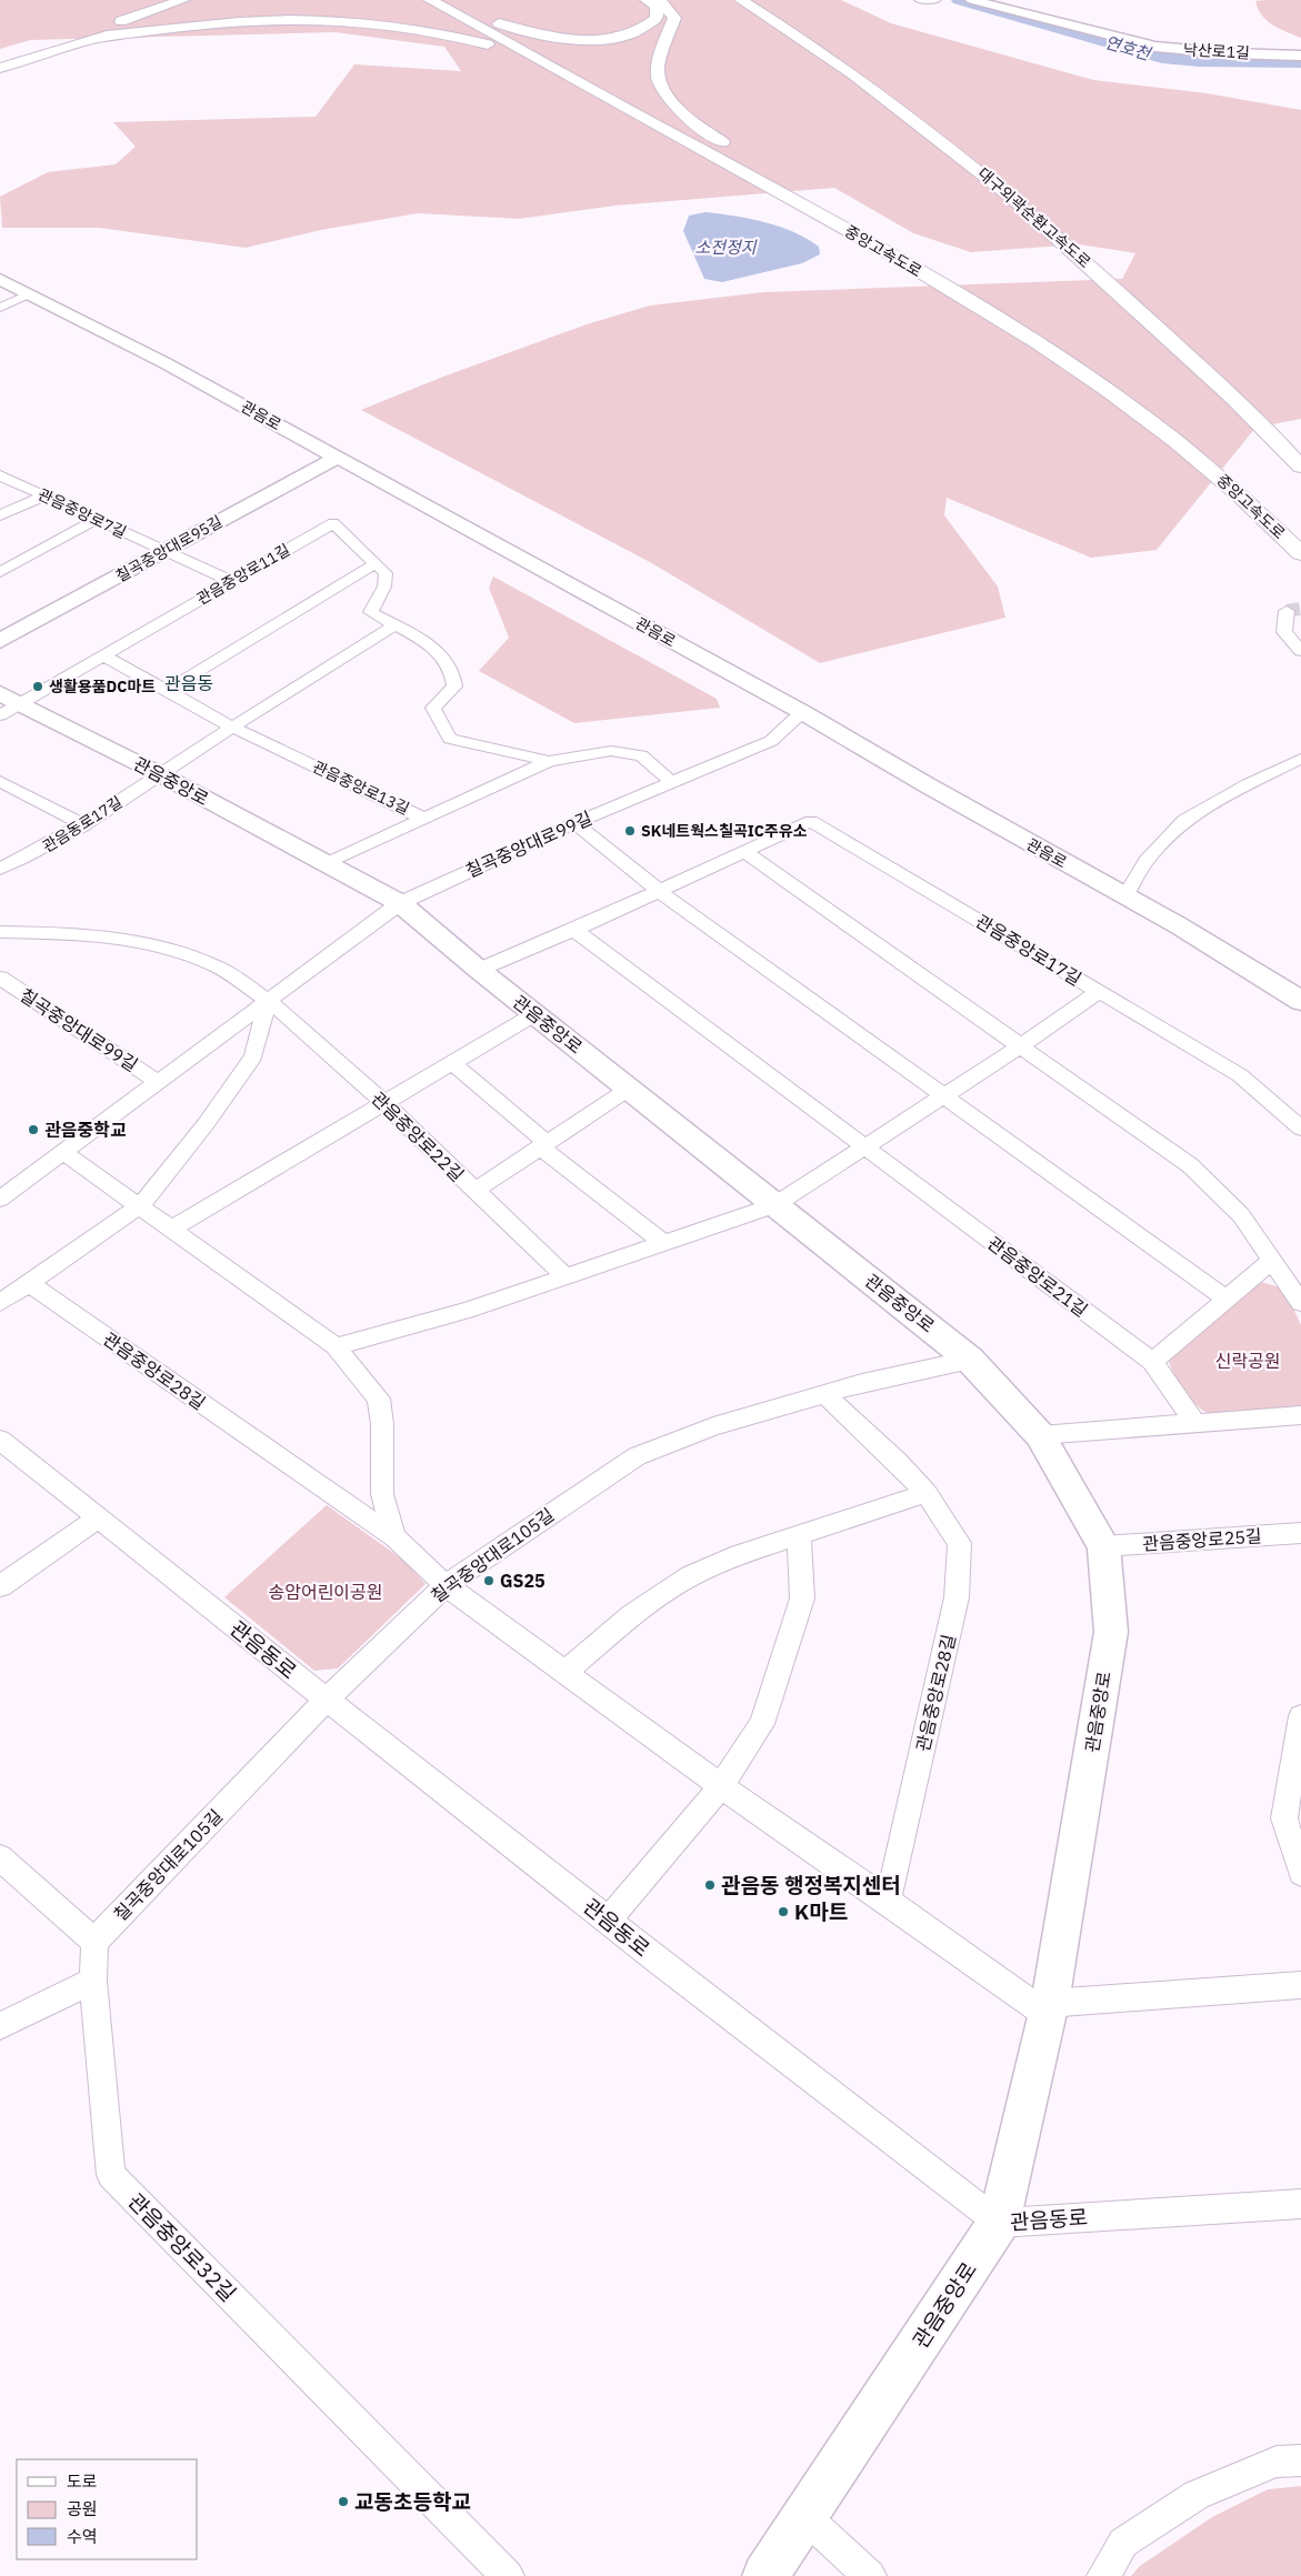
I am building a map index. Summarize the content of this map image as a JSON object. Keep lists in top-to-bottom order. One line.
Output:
{"streets":{"highway":["대구외곽순환고속도로","중앙고속도로"],"main road":["낙산로1길","관음로","칠곡중앙대로95길","관음중앙로"],"street":["관음중앙로7길","관음중앙로11길","관음중앙로13길","관음동로17길","칠곡중앙대로99길","관음중앙로17길","관음중앙로22길","관음중앙로21길","관음중앙로28길","관음중앙로25길","칠곡중앙대로105길","관음동로","관음중앙로32길"]},"crossings":[["관음로","칠곡중앙대로95길"],["관음로","칠곡중앙대로99길"],["관음중앙로7길","칠곡중앙대로95길"],["관음중앙로11길","관음중앙로"],["관음중앙로11길","관음중앙로13길"],["관음중앙로11길","칠곡중앙대로99길"],["관음중앙로","관음동로17길"],["관음중앙로","칠곡중앙대로99길"],["관음중앙로","관음중앙로17길"],["관음중앙로","관음중앙로28길"],["관음중앙로","관음중앙로25길"],["관음중앙로","칠곡중앙대로105길"],["관음중앙로","관음동로"],["칠곡중앙대로99길","관음중앙로22길"],["관음중앙로28길","칠곡중앙대로105길"],["칠곡중앙대로105길","관음동로"],["칠곡중앙대로105길","관음중앙로32길"]],"districts":["관음동"],"water":["연호천","소전정지"],"parks":["신락공원","송암어린이공원"],"places":["생활용품DC마트","SK네트웍스칠곡IC주유소","관음중학교","GS25","관음동 행정복지센터","K마트","교동초등학교"],"legend":["도로","공원","수역"]}
